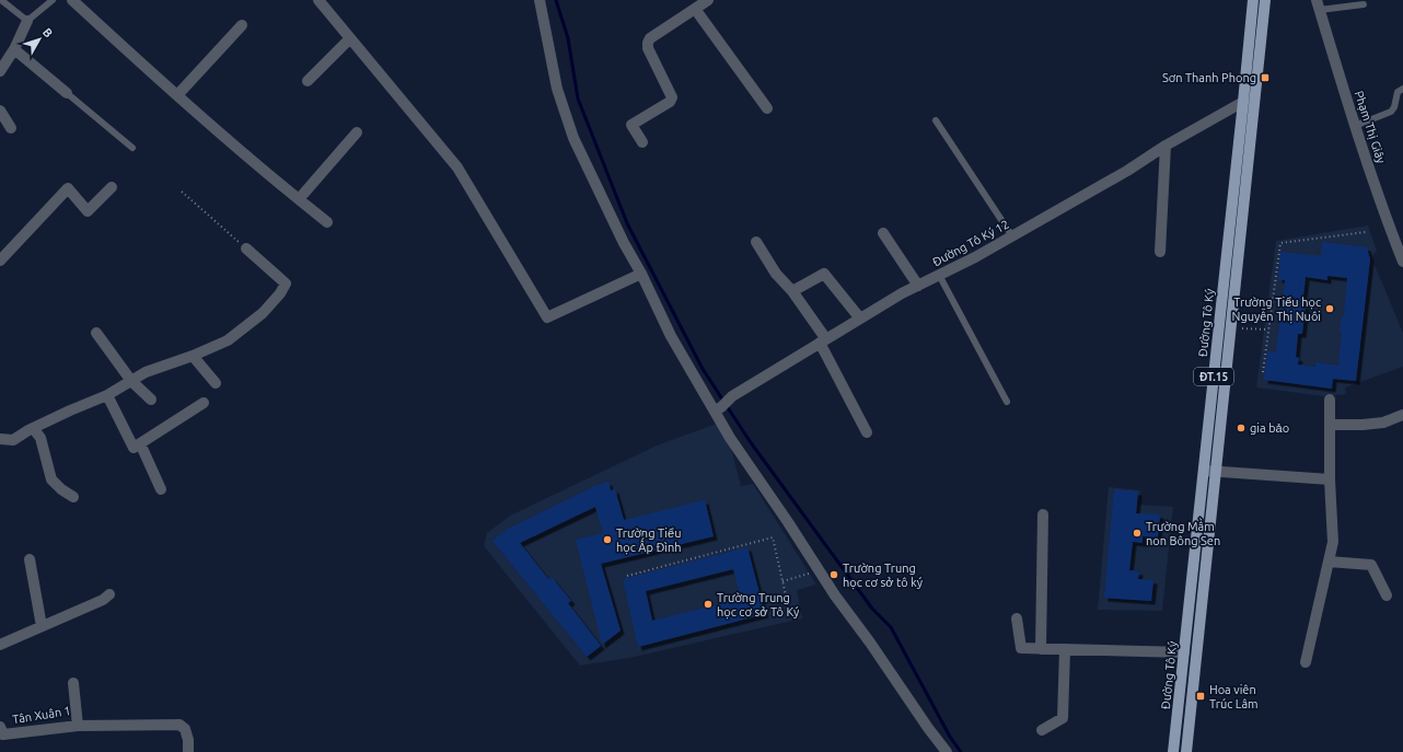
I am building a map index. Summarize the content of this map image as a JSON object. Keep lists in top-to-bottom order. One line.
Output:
{"streets":{"main road":["Đường Tô Ký","ĐT.15"],"street":["Phạm Thị Giây","Đường Tô Ký 12","Tân Xuân 1"]},"crossings":[["Đường Tô Ký 12","Đường Tô Ký"]],"places":{"transit":["Sơn Thanh Phong","Hoa viên Trúc Lâm"],"other":["Trường Tiểu học Nguyễn Thị Nuôi","gia bảo","Trường Mầm non Bông Sen","Trường Tiểu học Ấp Đình","Trường Trung học cơ sở tô ký","Trường Trung học cơ sở Tô Ký"]},"north":"top right"}
